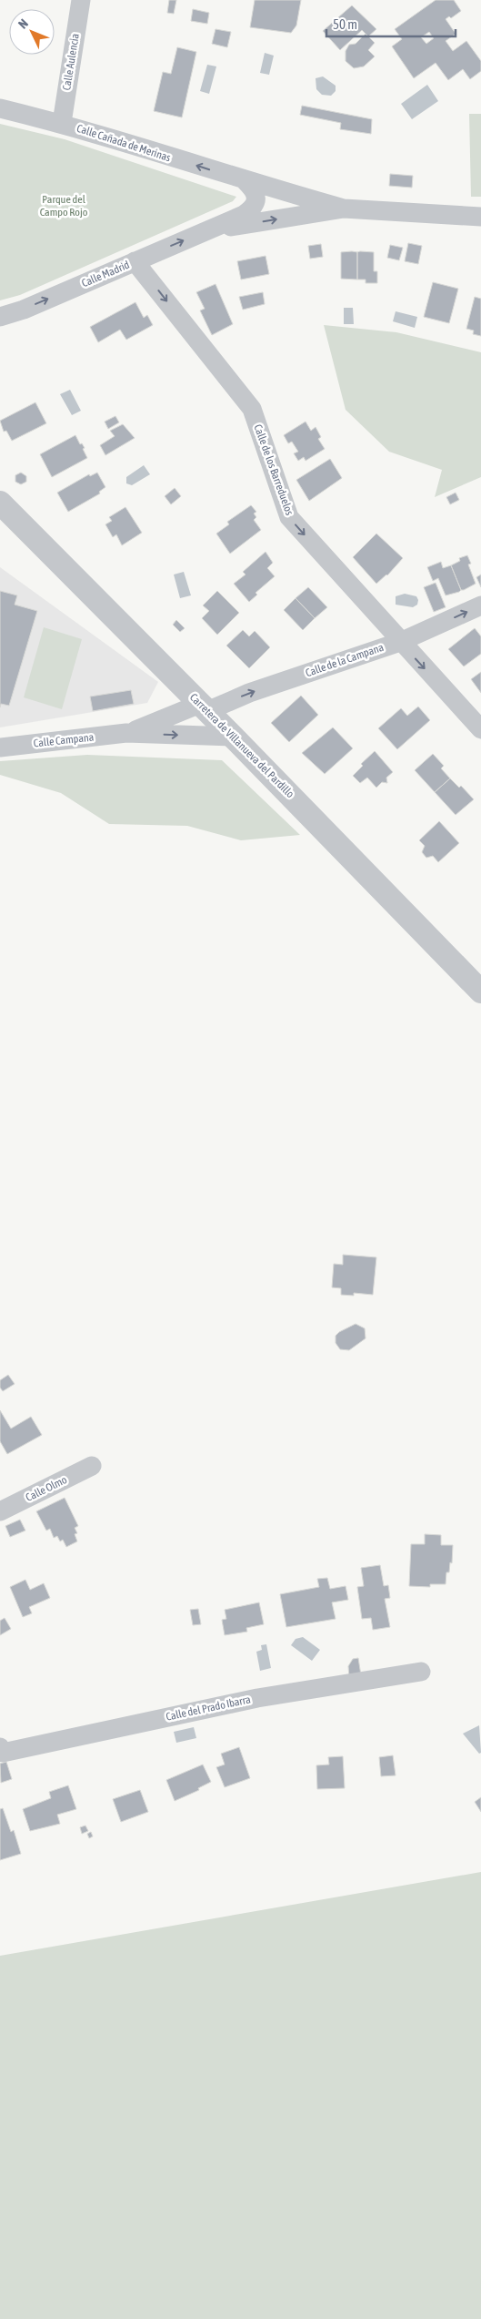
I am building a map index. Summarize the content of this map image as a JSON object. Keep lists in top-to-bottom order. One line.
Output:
{"streets":{"street":["Calle Aulencia","Calle Cañada de Merinas","Calle Madrid","Calle de los Barreduelos","Calle de la Campana","Calle Campana","Carretera de Villanueva del Pardillo","Calle Olmo","Calle del Prado Ibarra"]},"crossings":[["Calle Aulencia","Calle Cañada de Merinas"],["Calle Cañada de Merinas","Calle Madrid"],["Calle Madrid","Calle de los Barreduelos"],["Calle de los Barreduelos","Calle de la Campana"],["Calle de la Campana","Calle Campana"],["Calle de la Campana","Carretera de Villanueva del Pardillo"]],"one_way":["Calle Cañada de Merinas","Calle Madrid","Calle de los Barreduelos","Calle de la Campana"],"parks":["Parque del Campo Rojo"],"scale_bar":"50 m","north":"top left"}
